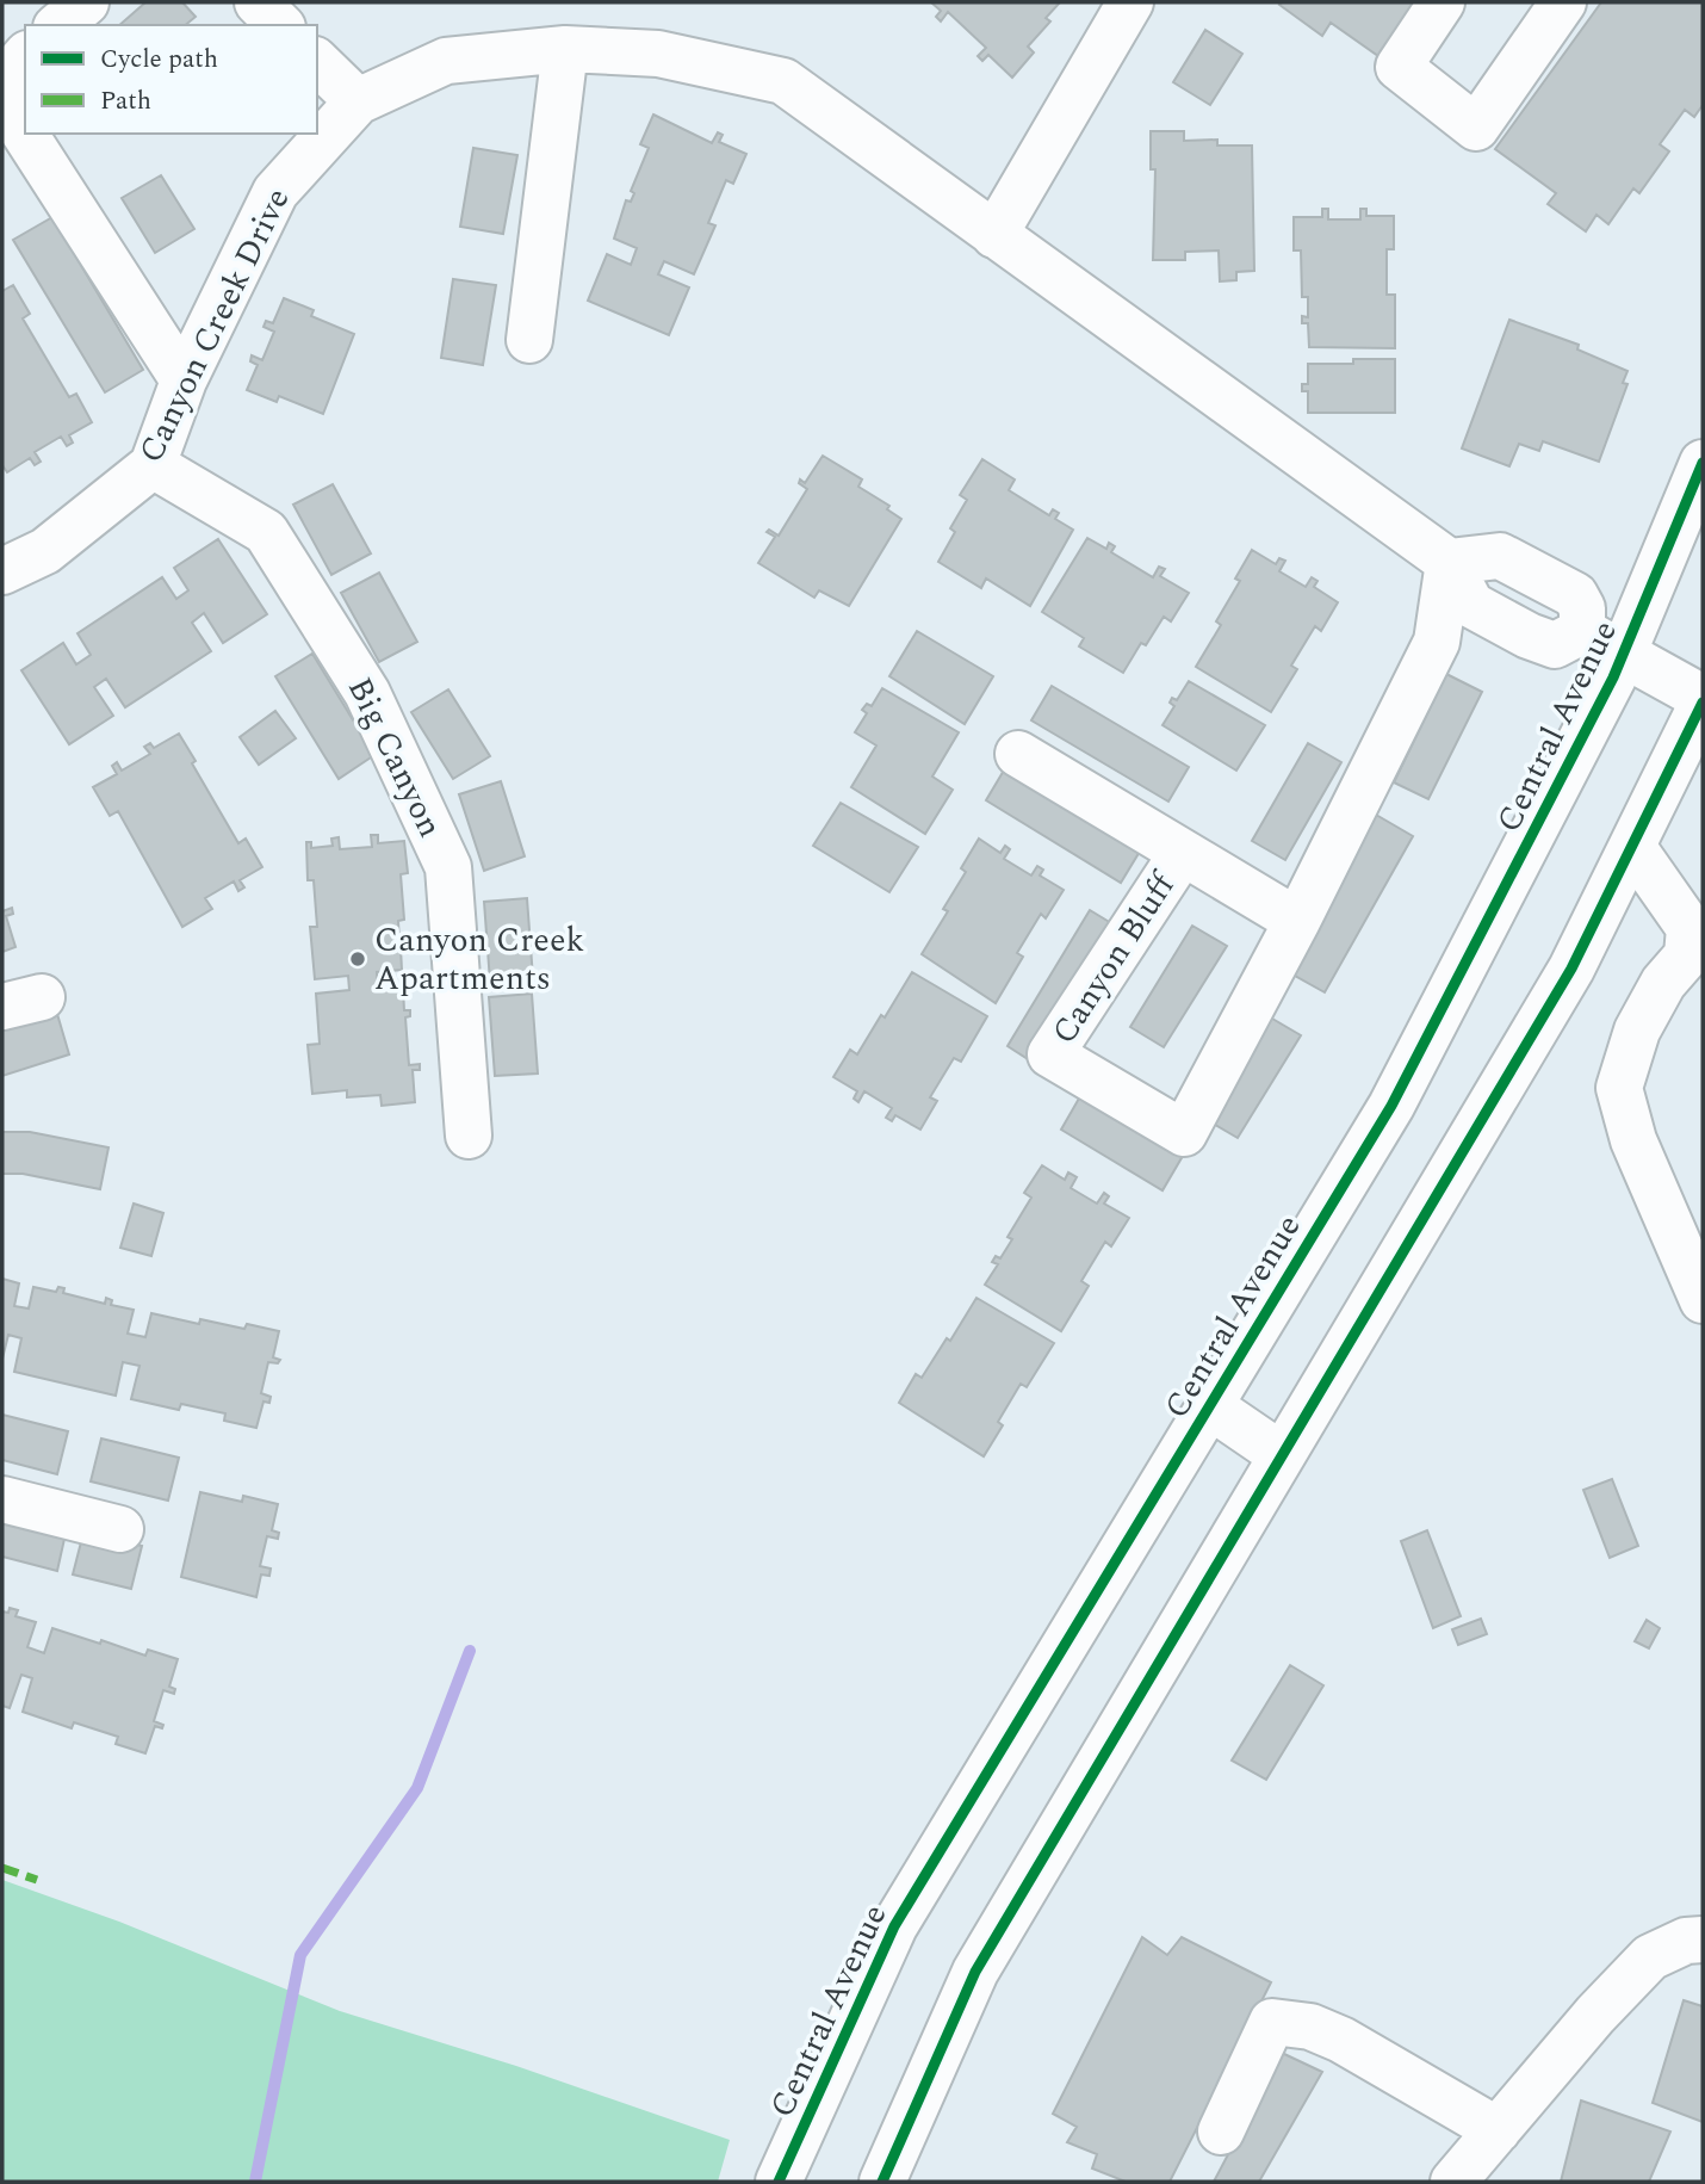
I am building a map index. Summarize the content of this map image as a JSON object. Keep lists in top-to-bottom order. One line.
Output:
{"streets":{"main road":["Canyon Creek Drive","Central Avenue","Big Canyon","Canyon Bluff"]},"crossings":[["Canyon Creek Drive","Big Canyon"]],"places":["Canyon Creek Apartments"],"legend":["Cycle path","Path"]}
